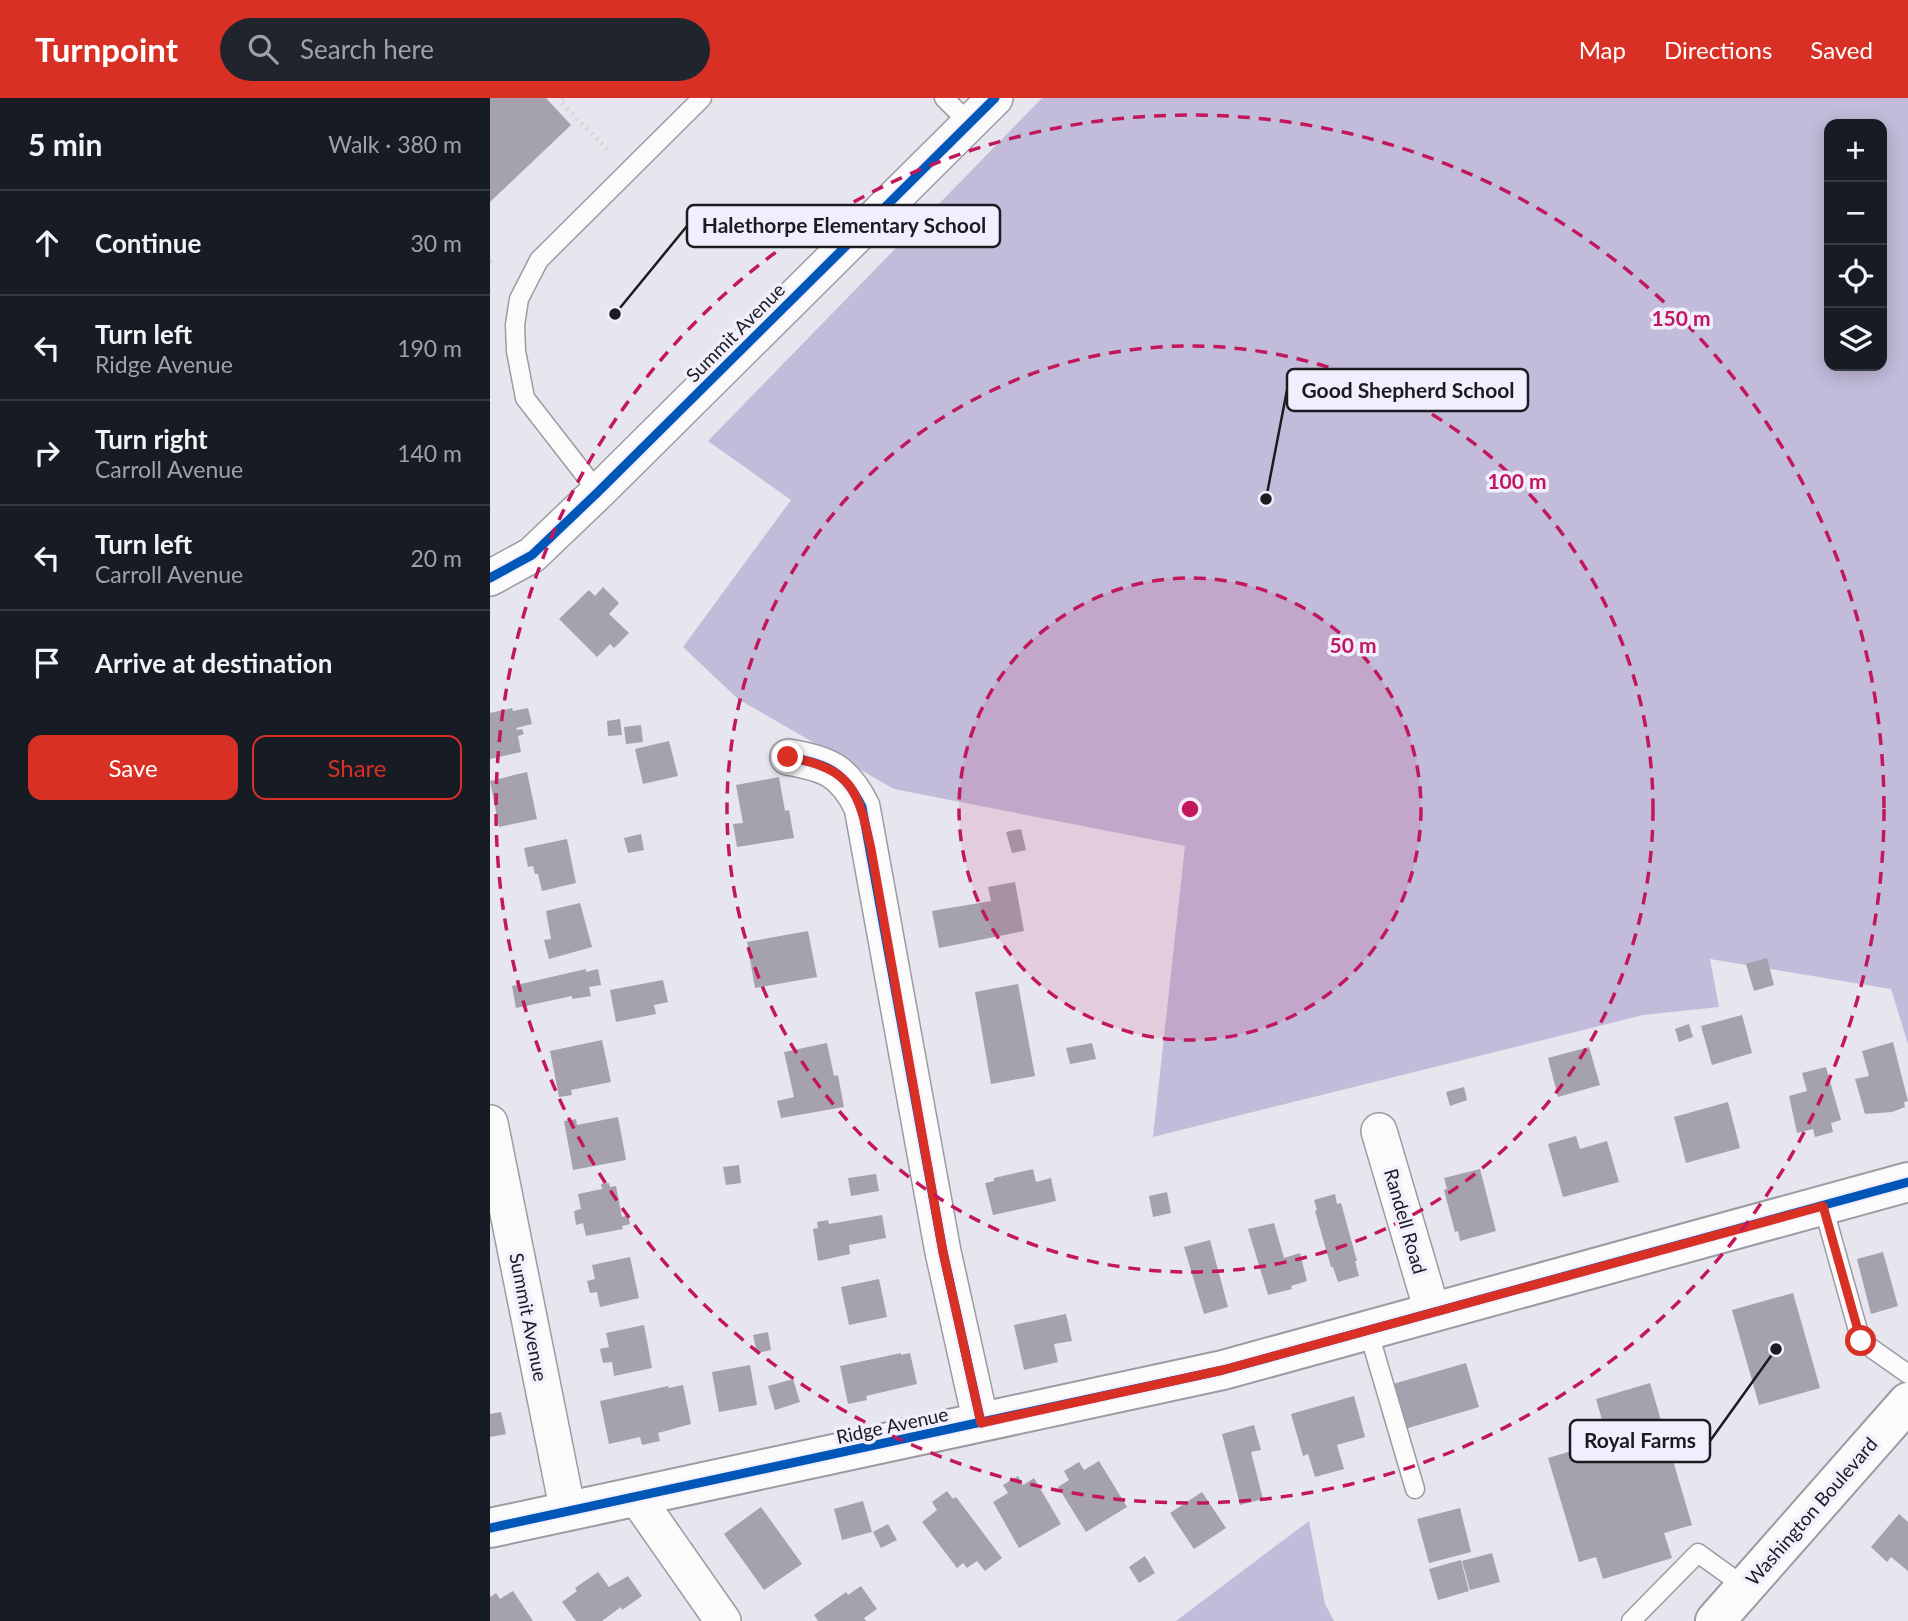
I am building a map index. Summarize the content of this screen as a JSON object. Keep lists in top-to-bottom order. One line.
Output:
{"streets":{"street":["Summit Avenue","Randell Road","Ridge Avenue","Washington Boulevard"]},"crossings":[["Summit Avenue","Ridge Avenue"],["Randell Road","Ridge Avenue"]],"places":["Halethorpe Elementary School","Good Shepherd School","Royal Farms"],"page":{"header":"Turnpoint","search":"Search here","nav":["Map","Directions","Saved"],"heading":["5 min","Walk · 380 m"],"map_buttons":["+","−"],"list":[["Continue","30 m"],["Turn left","Ridge Avenue","190 m"],["Turn right","Carroll Avenue","140 m"],["Turn left","Carroll Avenue","20 m"],"Arrive at destination"],"buttons":["Save","Share"]},"rings":["150 m","100 m","50 m"]}
